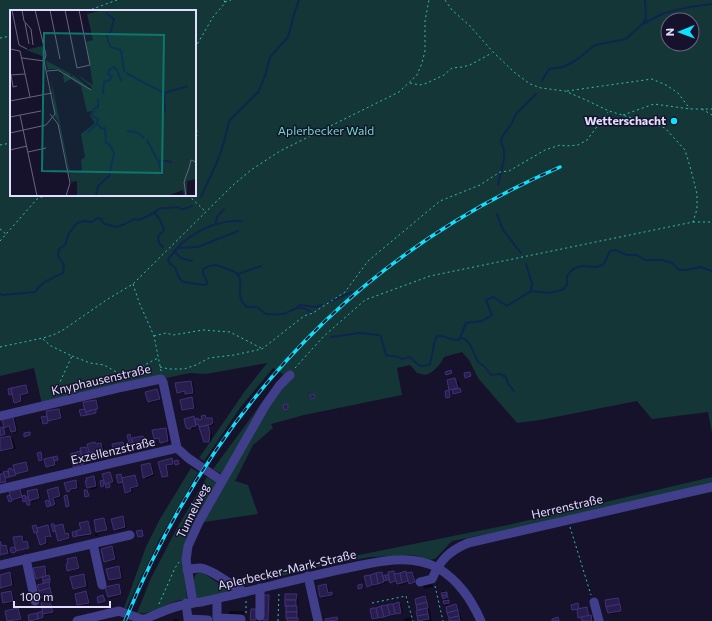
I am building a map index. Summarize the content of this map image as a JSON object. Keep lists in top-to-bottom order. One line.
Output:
{"streets":{"street":["Knyphausenstraße","Exzellenzstraße","Herrenstraße","Tunnelweg","Aplerbecker-Mark-Straße"]},"crossings":[["Knyphausenstraße","Exzellenzstraße"],["Herrenstraße","Aplerbecker-Mark-Straße"],["Tunnelweg","Aplerbecker-Mark-Straße"]],"parks":["Aplerbecker Wald"],"places":["Wetterschacht"],"scale_bar":"100 m","north":"left"}
